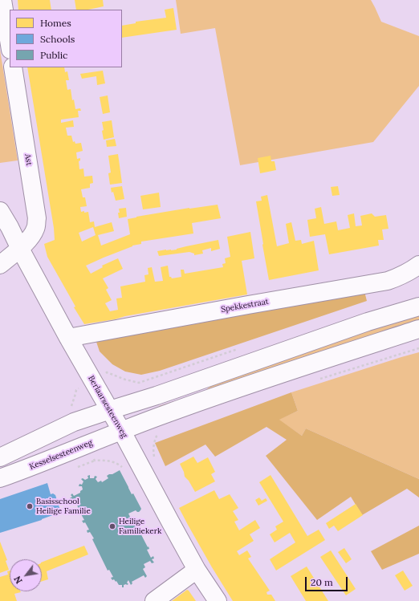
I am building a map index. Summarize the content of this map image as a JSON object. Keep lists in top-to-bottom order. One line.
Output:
{"streets":{"street":["Ast","Spekkestraat","Berlaarsesteenweg","Kesselsesteenweg"]},"crossings":[["Ast","Berlaarsesteenweg"],["Spekkestraat","Berlaarsesteenweg"],["Berlaarsesteenweg","Kesselsesteenweg"]],"places":["Basisschool Heilige Familie","Heilige Familiekerk"],"legend":["Homes","Schools","Public"],"scale_bar":"20 m","north":"bottom left"}
